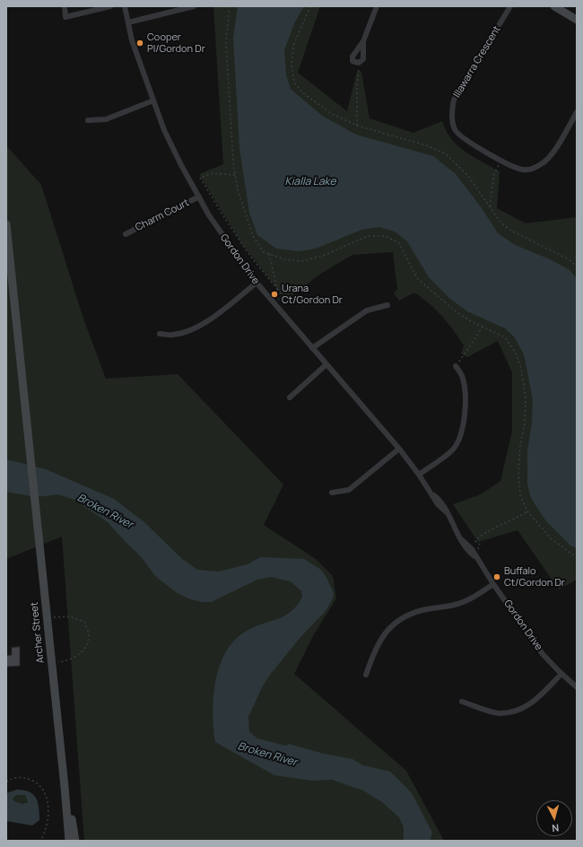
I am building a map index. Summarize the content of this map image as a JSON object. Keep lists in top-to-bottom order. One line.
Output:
{"streets":{"main road":["Archer Street"],"street":["Illawarra Crescent","Charm Court","Gordon Drive"]},"crossings":[["Charm Court","Gordon Drive"]],"water":["Kialla Lake","Broken River"],"places":["Cooper Pl/Gordon Dr","Urana Ct/Gordon Dr","Buffalo Ct/Gordon Dr"],"north":"bottom"}
